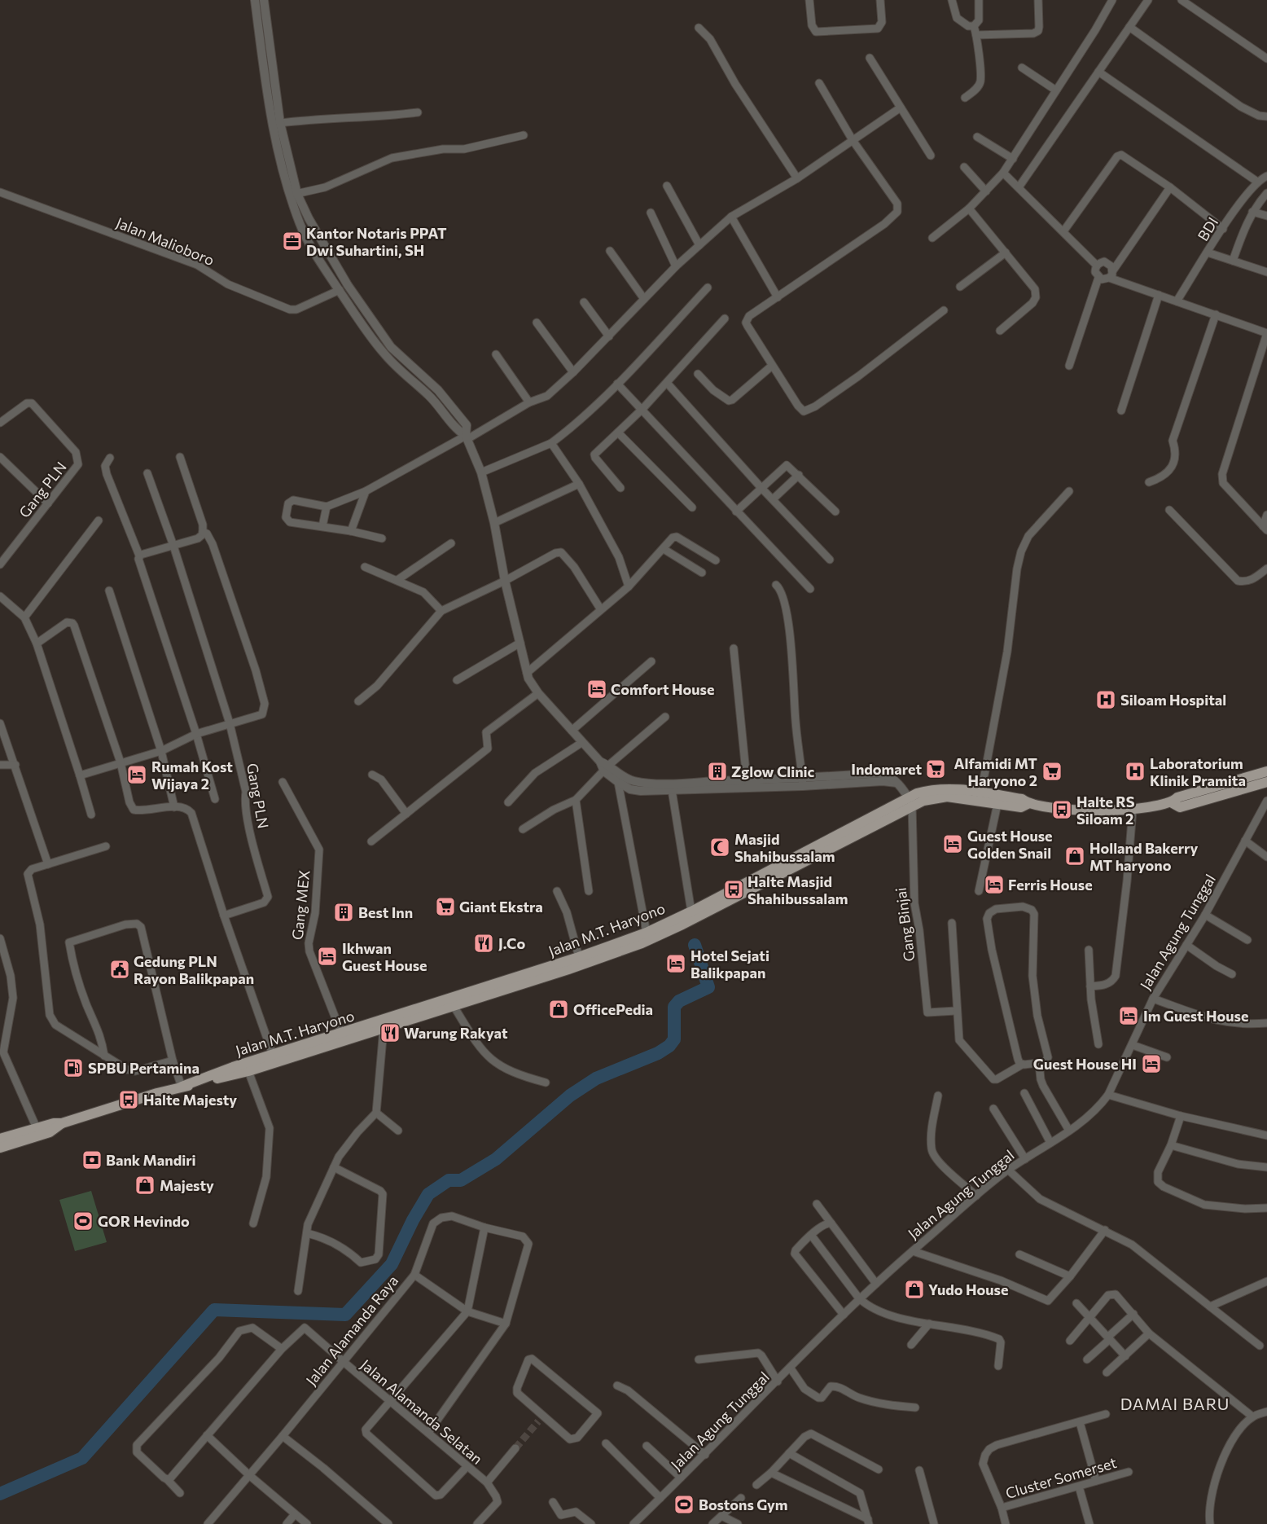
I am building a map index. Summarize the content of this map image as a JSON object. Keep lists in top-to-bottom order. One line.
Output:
{"streets":{"main road":["Jalan M.T. Haryono"],"street":["BDI","Jalan Malioboro","Gang PLN","Gang MEX","Gang Binjai","Jalan Agung Tunggal","Jalan Alamanda Raya","Jalan Alamanda Selatan","Cluster Somerset"]},"crossings":[["Gang MEX","Jalan M.T. Haryono"],["Gang Binjai","Jalan M.T. Haryono"],["Jalan Alamanda Raya","Jalan Alamanda Selatan"]],"districts":["DAMAI BARU"],"places":{"office":["Kantor Notaris PPAT Dwi Suhartini, SH"],"hotel":["Comfort House","Rumah Kost Wijaya 2","Guest House Golden Snail","Ferris House","Ikhwan Guest House","Hotel Sejati Balikpapan","Im Guest House","Guest House HI"],"hospital":["Siloam Hospital","Laboratorium Klinik Pramita"],"supermarket":["Indomaret","Alfamidi MT Haryono 2","Giant Ekstra"],"building":["Zglow Clinic","Best Inn"],"bus stop":["Halte RS Siloam 2","Halte Masjid Shahibussalam","Halte Majesty"],"mosque":["Masjid Shahibussalam"],"shop":["Holland Bakerry MT haryono","OfficePedia","Majesty","Yudo House"],"restaurant":["J.Co","Warung Rakyat"],"public building":["Gedung PLN Rayon Balikpapan"],"fuel station":["SPBU Pertamina"],"bank":["Bank Mandiri"],"sports":["GOR Hevindo","Bostons Gym"]}}
